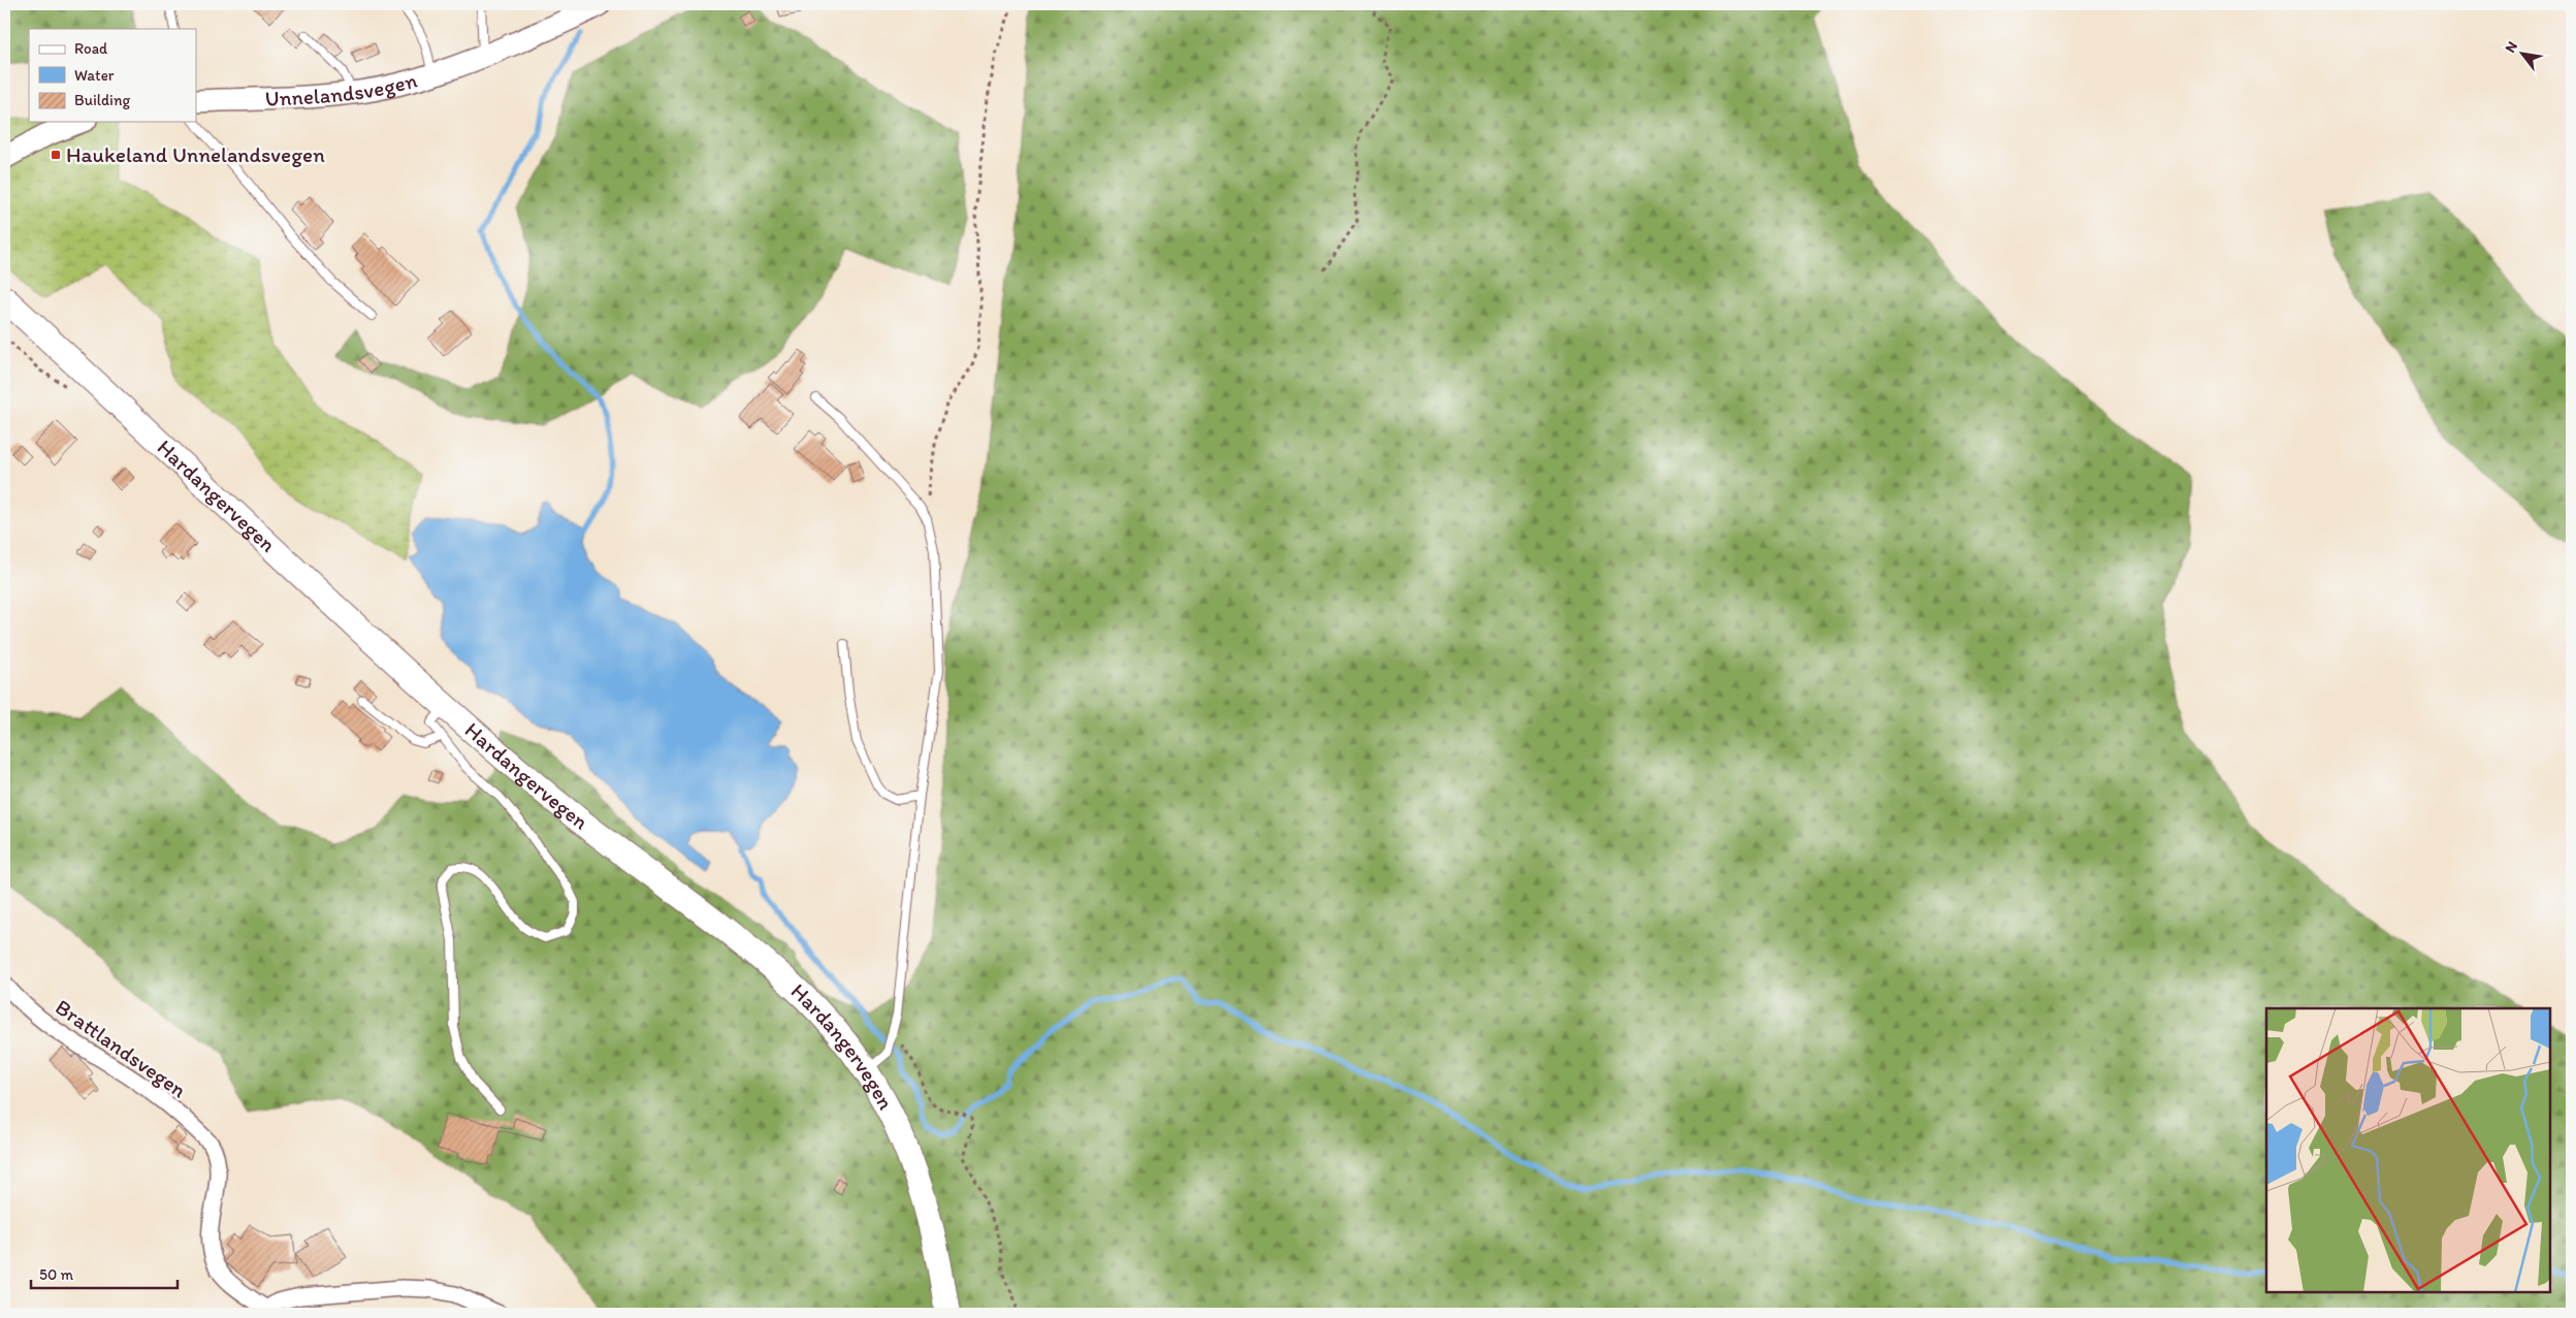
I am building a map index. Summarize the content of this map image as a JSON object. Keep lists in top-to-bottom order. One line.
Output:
{"streets":{"main road":["Unnelandsvegen","Hardangervegen"],"street":["Brattlandsvegen"]},"places":{"transit":["Haukeland Unnelandsvegen"]},"legend":["Road","Water","Building"],"scale_bar":"50 m","north":"top left"}
